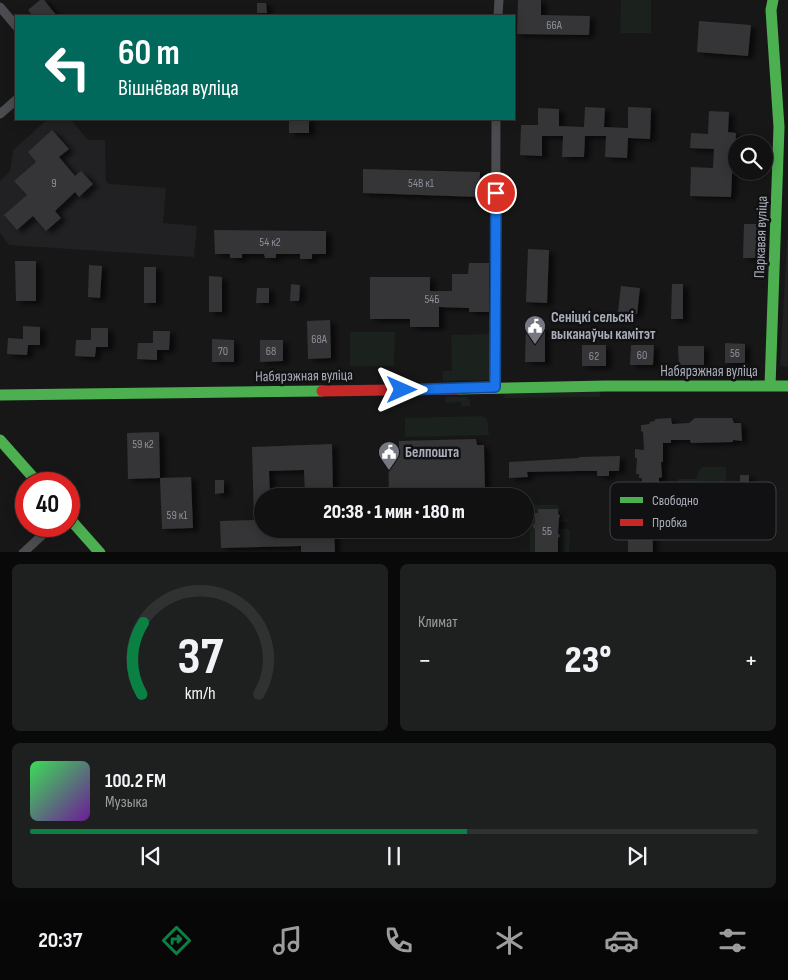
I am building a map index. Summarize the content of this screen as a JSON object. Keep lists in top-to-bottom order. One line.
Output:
{"streets":{"street":["Паркавая вуліца","Набярэжная вуліца"]},"crossings":[["Паркавая вуліца","Набярэжная вуліца"]],"places":{"public building":["Сеніцкі сельскі выканаўчы камітэт","Белпошта"]},"house_numbers":["66А","9","54В к1","54 к2","54Б","68А","70","68","56","60","62","59 к2","59 к1","5Б"],"legend":["Свободно","Пробка"],"page":{"turn":["60 m","Вішнёвая вуліца"],"limit":"40","trip":"20:38 · 1 мин · 180 m","tile":"Климат","heat":["−","23°","+"],"song":["100.2 FM","Музыка"],"tabs":"20:37","gauge":["37","km/h"]}}
